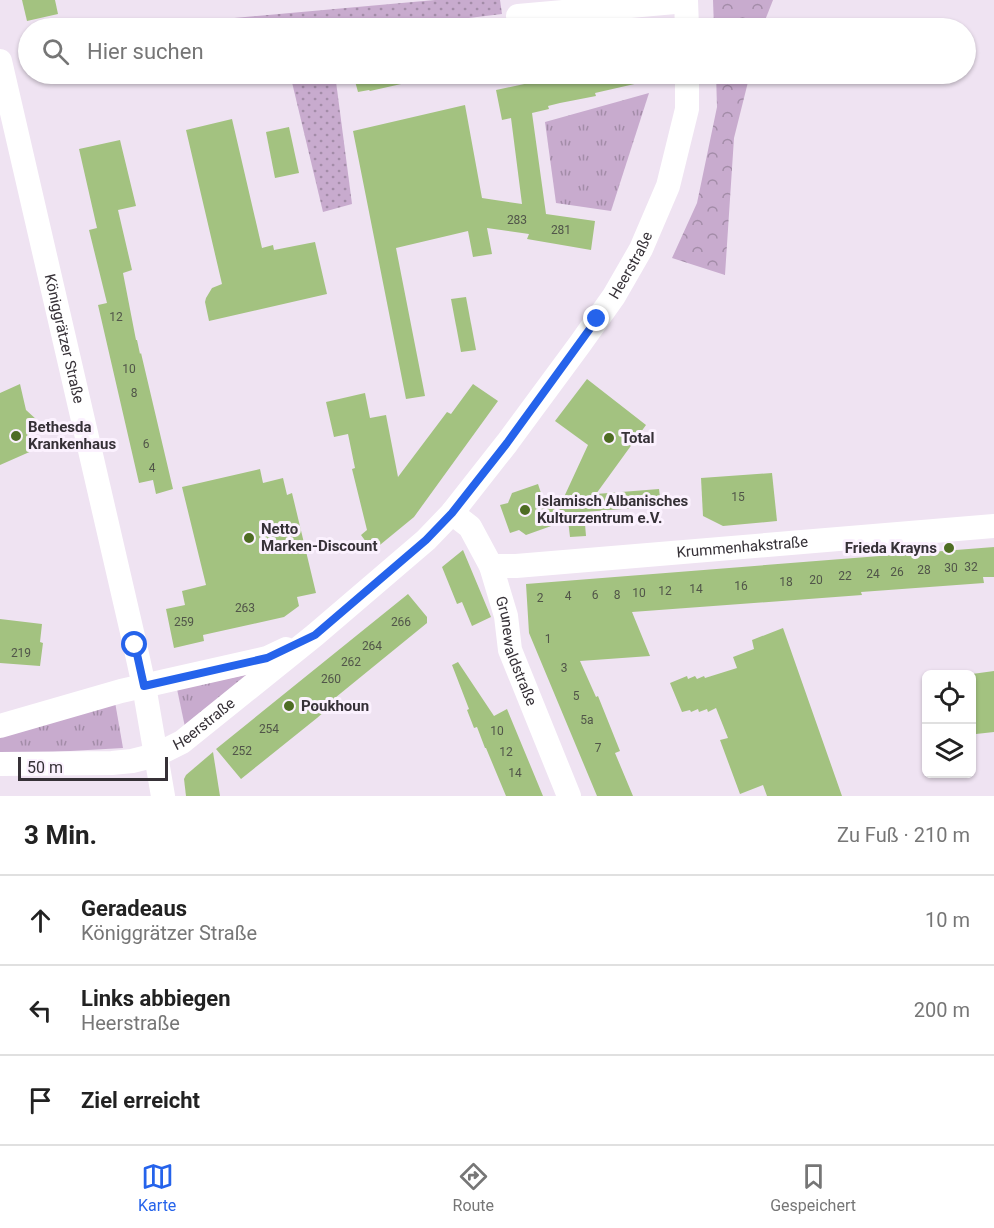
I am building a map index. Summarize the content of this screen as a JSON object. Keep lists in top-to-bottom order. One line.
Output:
{"streets":{"street":["Heerstraße","Königgrätzer Straße","Krummenhakstraße","Grunewaldstraße"]},"crossings":[["Heerstraße","Königgrätzer Straße"],["Heerstraße","Grunewaldstraße"],["Krummenhakstraße","Grunewaldstraße"]],"places":["Bethesda Krankenhaus","Total","Islamisch Albanisches Kulturzentrum e.V.","Netto Marken-Discount","Frieda Krayns","Poukhoun"],"house_numbers":["283","281","12","10","8","6","4","15","32","30","28","26","24","22","20","18","16","14","12","10","6","8","4","2","263","259","266","1","264","219","262","3","260","5","5a","254","10","7","252","12","14"],"scale_bar":"50 m","page":{"search":"Hier suchen","scale":"50 m","heading":["3 Min.","Zu Fuß · 210 m"],"list":[["Geradeaus","Königgrätzer Straße","10 m"],["Links abbiegen","Heerstraße","200 m"],"Ziel erreicht"],"nav":["Karte","Route","Gespeichert"]}}
